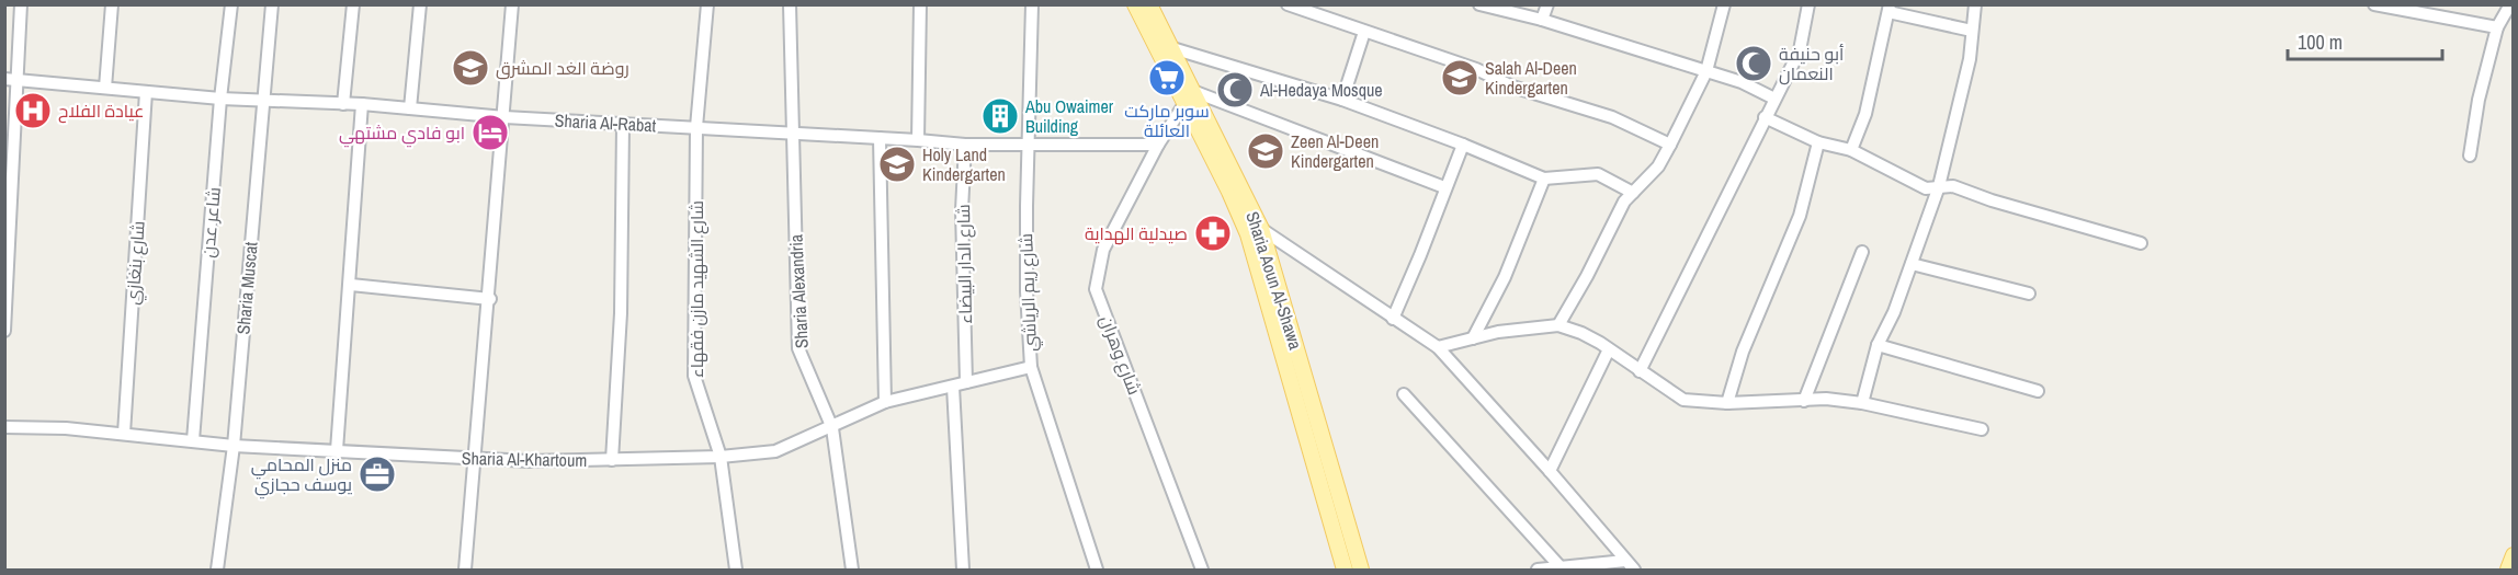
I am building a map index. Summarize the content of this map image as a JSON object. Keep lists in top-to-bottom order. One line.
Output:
{"streets":{"main road":["Sharia Aoun Al-Shawa"],"street":["Sharia Al-Rabat","شاعر عدن","شارع بنغازي","شارع الدار البيضاء","Sharia Muscat","شارع الشهيد مازن فقهاء","Sharia Alexandria","شارع ريم الرياشي","شارع وهران","Sharia Al-Khartoum"]},"crossings":[["Sharia Al-Rabat","شاعر عدن"],["Sharia Al-Rabat","شارع بنغازي"],["Sharia Al-Rabat","شارع الدار البيضاء"],["Sharia Al-Rabat","Sharia Muscat"],["Sharia Al-Rabat","شارع الشهيد مازن فقهاء"],["Sharia Al-Rabat","Sharia Alexandria"],["Sharia Al-Rabat","شارع ريم الرياشي"],["Sharia Al-Rabat","شارع وهران"],["شاعر عدن","Sharia Al-Khartoum"],["شارع بنغازي","Sharia Al-Khartoum"],["شارع الدار البيضاء","Sharia Al-Khartoum"],["Sharia Muscat","Sharia Al-Khartoum"],["شارع الشهيد مازن فقهاء","Sharia Al-Khartoum"],["Sharia Alexandria","Sharia Al-Khartoum"],["شارع ريم الرياشي","Sharia Al-Khartoum"]],"places":{"mosque":["أبو حنيفة النعمان","Al-Hedaya Mosque"],"school or university":["روضة الغد المشرق","Salah Al-Deen Kindergarten","Zeen Al-Deen Kindergarten","Holy Land Kindergarten"],"supermarket":["سوبر ماركت العائلة"],"hospital":["عيادة الفلاح"],"building":["Abu Owaimer Building"],"hotel":["ابو فادي مشتهي"],"pharmacy":["صيدلية الهداية"],"office":["منزل المحامي يوسف حجازي"]},"scale_bar":"100 m"}
